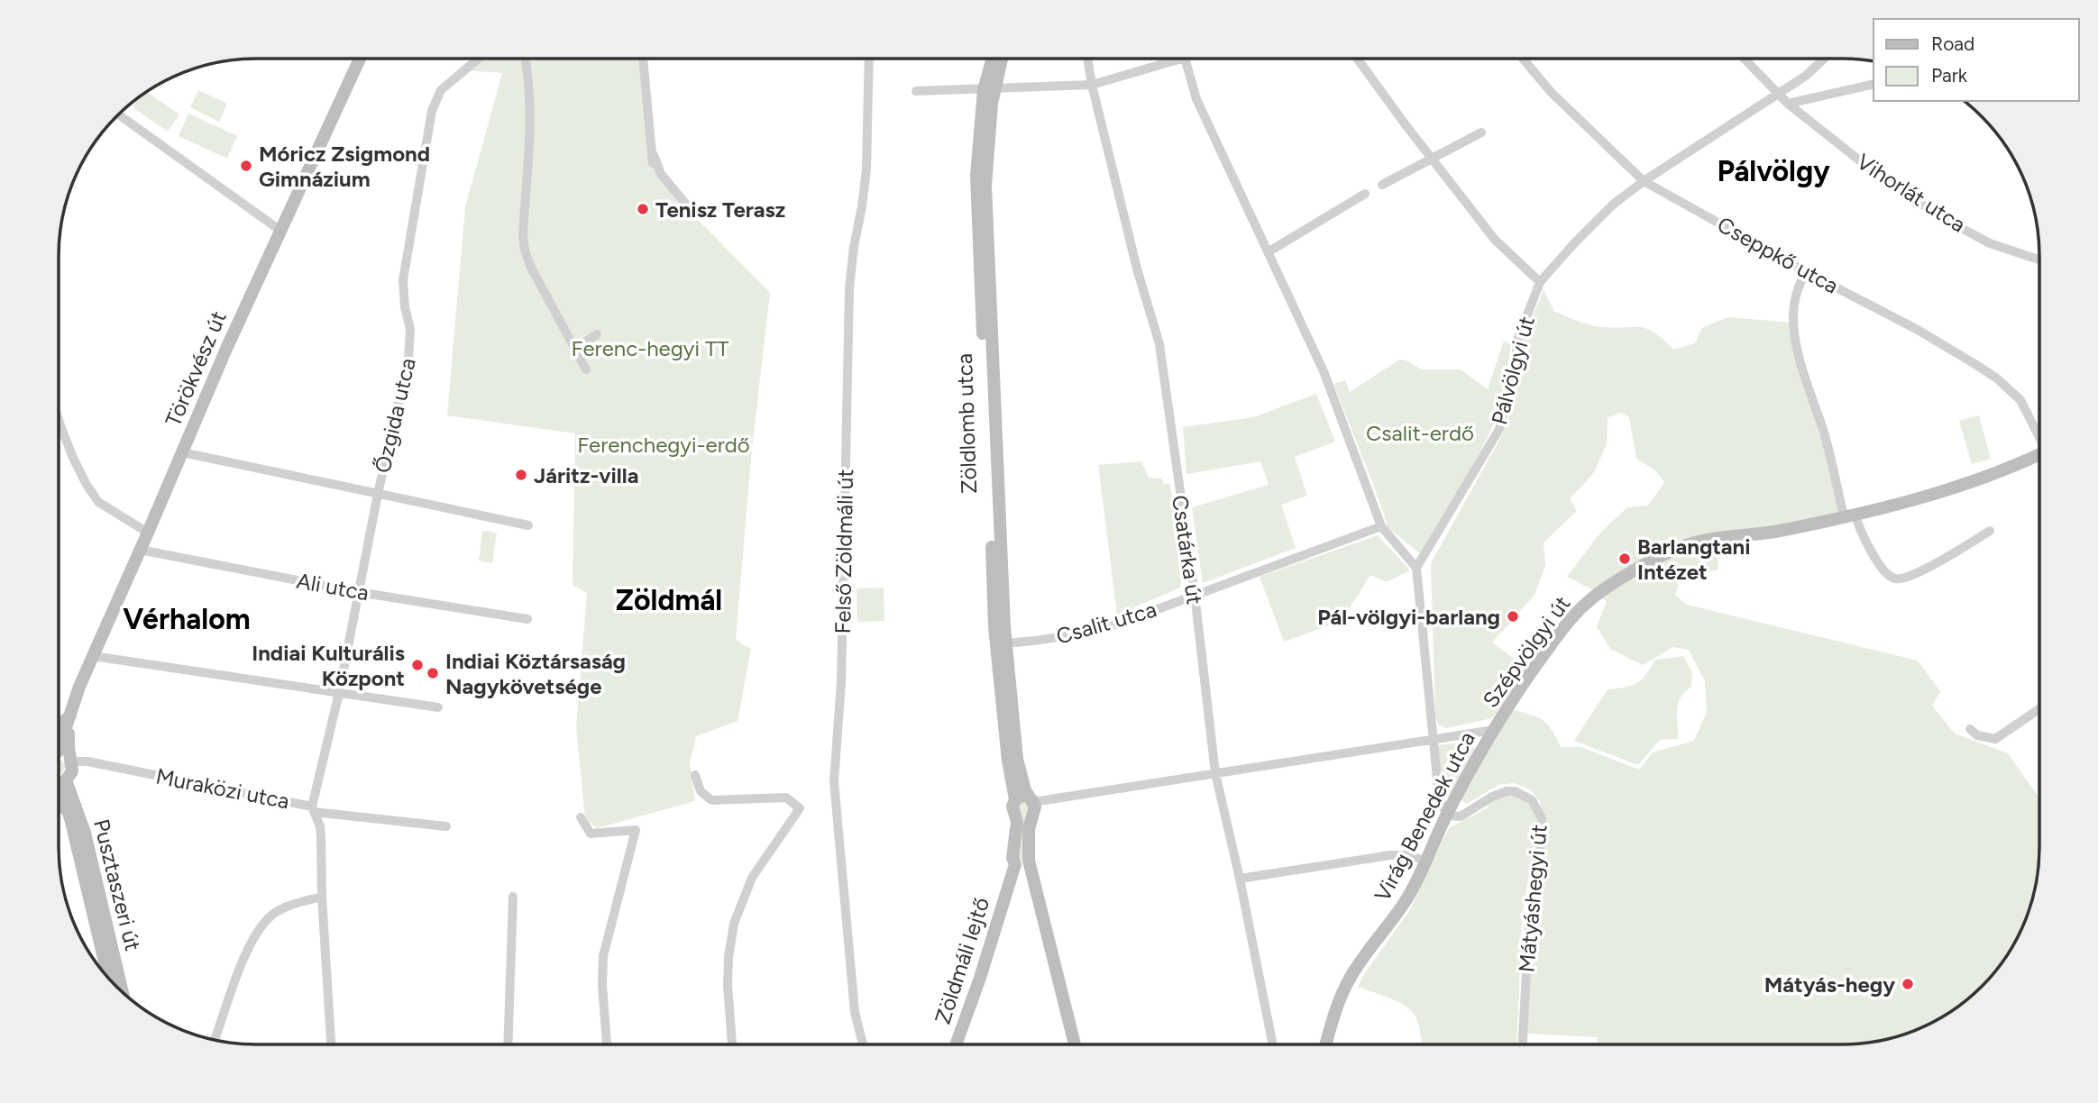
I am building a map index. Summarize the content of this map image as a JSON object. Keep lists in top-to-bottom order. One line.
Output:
{"streets":{"street":["Vihorlát utca","Cseppkő utca","Törökvész út","Pálvölgyi út","Őzgida utca","Zöldlomb utca","Csatárka út","Felső Zöldmáli út","Ali utca","Csalit utca","Szépvölgyi út","Muraközi utca","Virág Benedek utca","Pusztaszeri út","Mátyáshegyi út","Zöldmáli lejtő"]},"crossings":[["Vihorlát utca","Pálvölgyi út"],["Cseppkő utca","Pálvölgyi út"],["Törökvész út","Ali utca"],["Törökvész út","Muraközi utca"],["Őzgida utca","Ali utca"],["Őzgida utca","Muraközi utca"],["Zöldlomb utca","Csalit utca"],["Zöldlomb utca","Szépvölgyi út"],["Csatárka út","Csalit utca"],["Csatárka út","Szépvölgyi út"],["Szépvölgyi út","Virág Benedek utca"],["Virág Benedek utca","Mátyáshegyi út"]],"districts":["Pálvölgy","Zöldmál","Vérhalom"],"parks":["Ferenc-hegyi TT","Csalit-erdő","Ferenchegyi-erdő"],"places":["Móricz Zsigmond Gimnázium","Tenisz Terasz","Járitz-villa","Barlangtani Intézet","Pál-völgyi-barlang","Indiai Kulturális Központ","Indiai Köztársaság Nagykövetsége","Mátyás-hegy"],"legend":["Road","Park"]}
